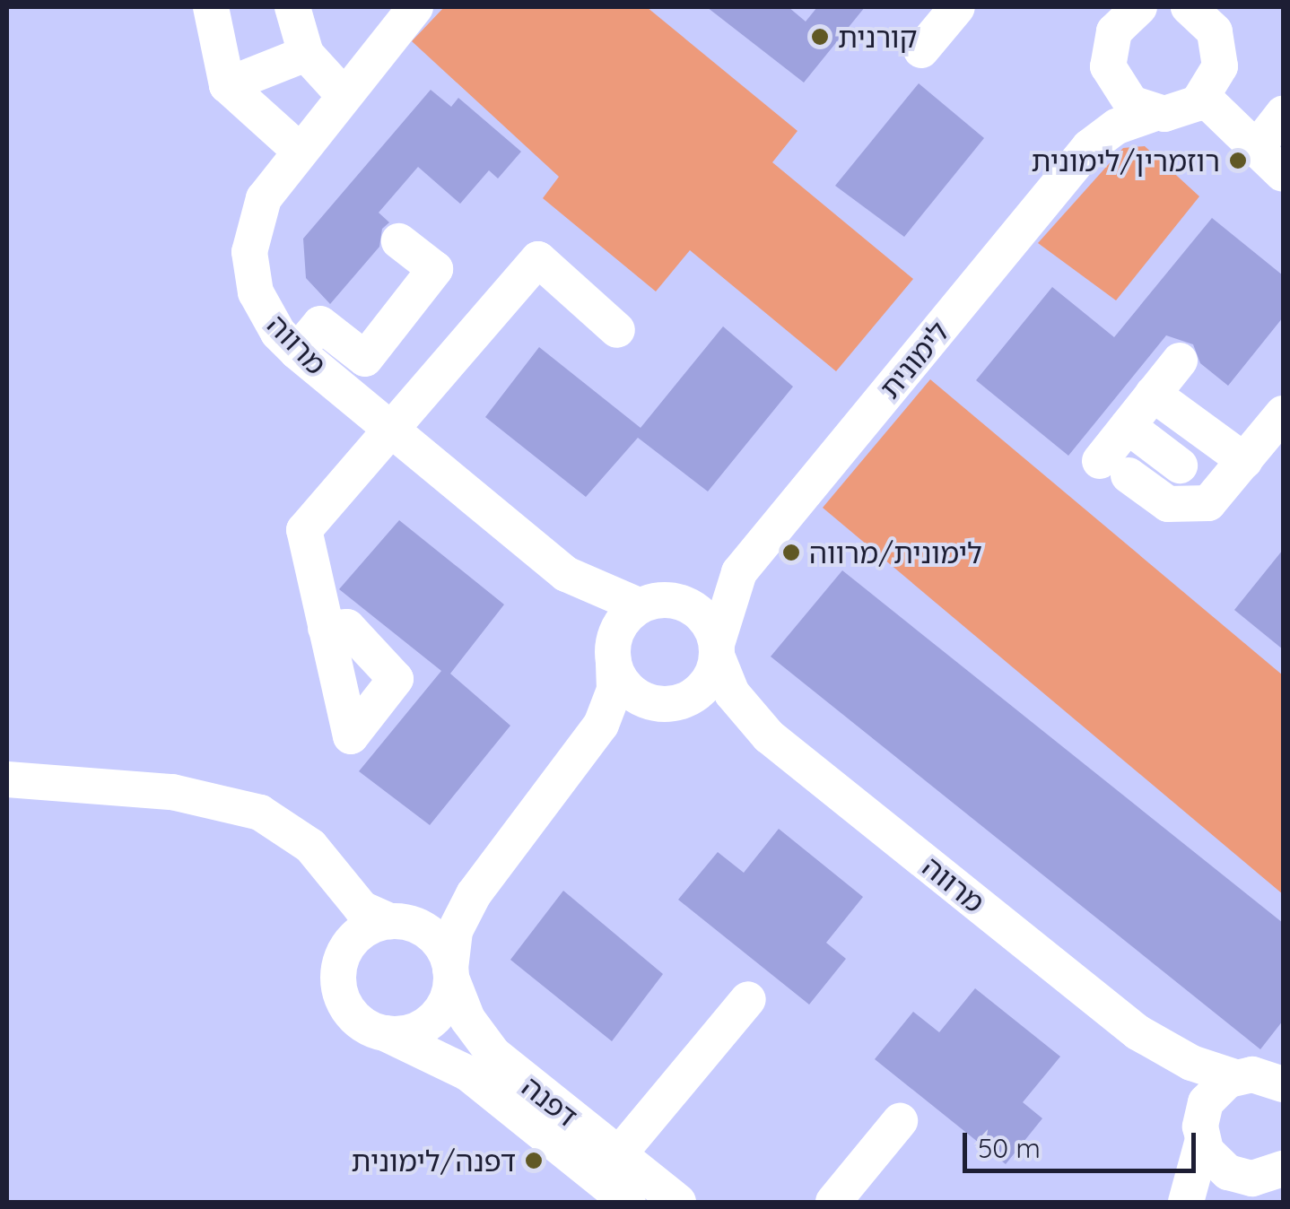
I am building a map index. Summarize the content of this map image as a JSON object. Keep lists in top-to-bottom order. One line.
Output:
{"streets":{"street":["מרווה","לימונית","דפנה"]},"crossings":[["מרווה","לימונית"]],"places":["קורנית","רוזמרין/לימונית","לימונית/מרווה","דפנה/לימונית"],"scale_bar":"50 m"}
